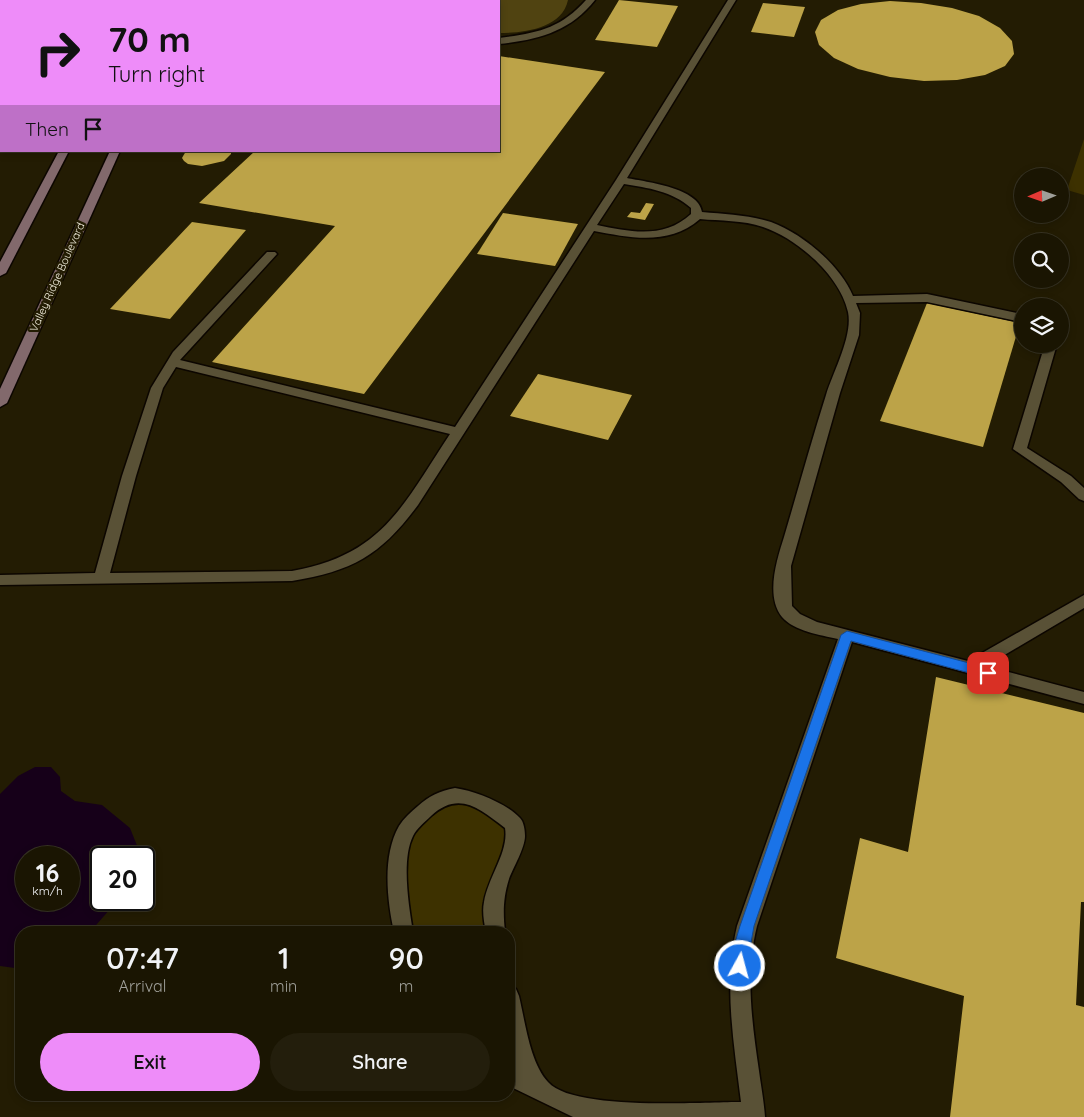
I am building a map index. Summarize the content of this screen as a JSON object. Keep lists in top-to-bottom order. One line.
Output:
{"streets":{"main road":["Valley Ridge Boulevard"]},"north":"left","page":{"turn":["70 m","Turn right"],"then":"Then","speed":"16 km/h","limit":"20","eta":["07:47","Arrival","1","min","90","m"],"buttons":["Exit","Share"]}}
